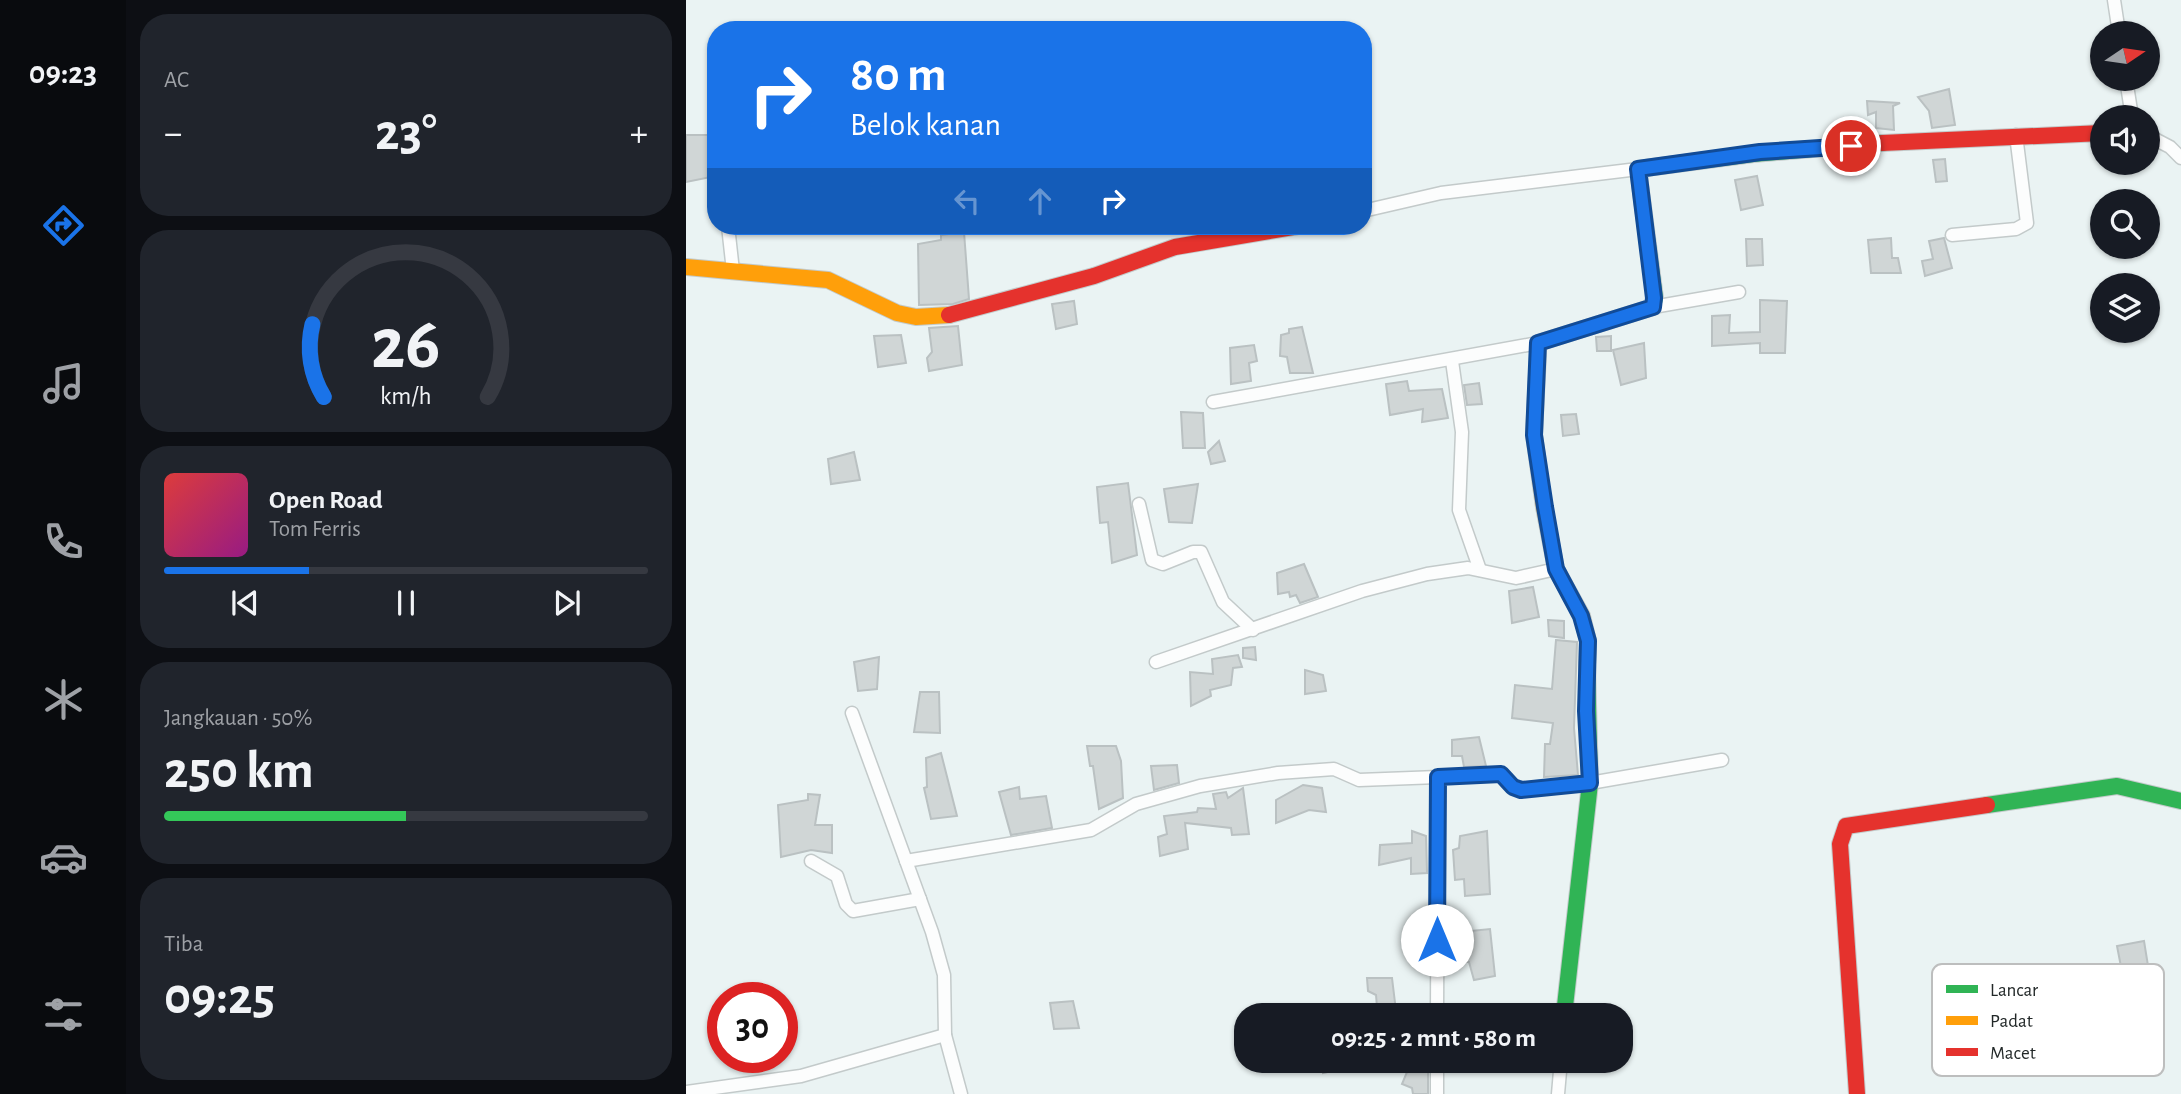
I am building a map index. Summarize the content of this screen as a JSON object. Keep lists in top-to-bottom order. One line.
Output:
{"legend":["Lancar","Padat","Macet"],"north":"right","page":{"tabs":"09:23","tile":["AC",["Jangkauan · 50%","250 km"],["Tiba","09:25"]],"turn":["80 m","Belok kanan"],"heat":["−","23°","+"],"song":["Open Road","Tom Ferris"],"limit":"30","trip":"09:25 · 2 mnt · 580 m","gauge":["26","km/h"]}}
